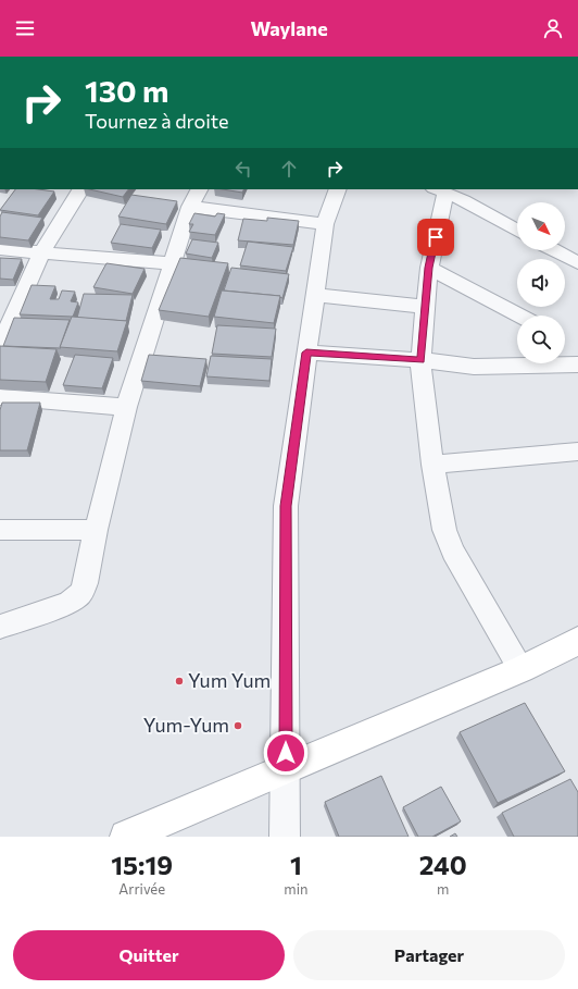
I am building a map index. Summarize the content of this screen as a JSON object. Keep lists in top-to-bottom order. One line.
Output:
{"places":["Yum Yum","Yum-Yum"],"north":"bottom right","page":{"header":"Waylane","turn":["130 m","Tournez à droite"],"eta":["15:19","Arrivée","1","min","240","m"],"buttons":["Quitter","Partager"]}}
